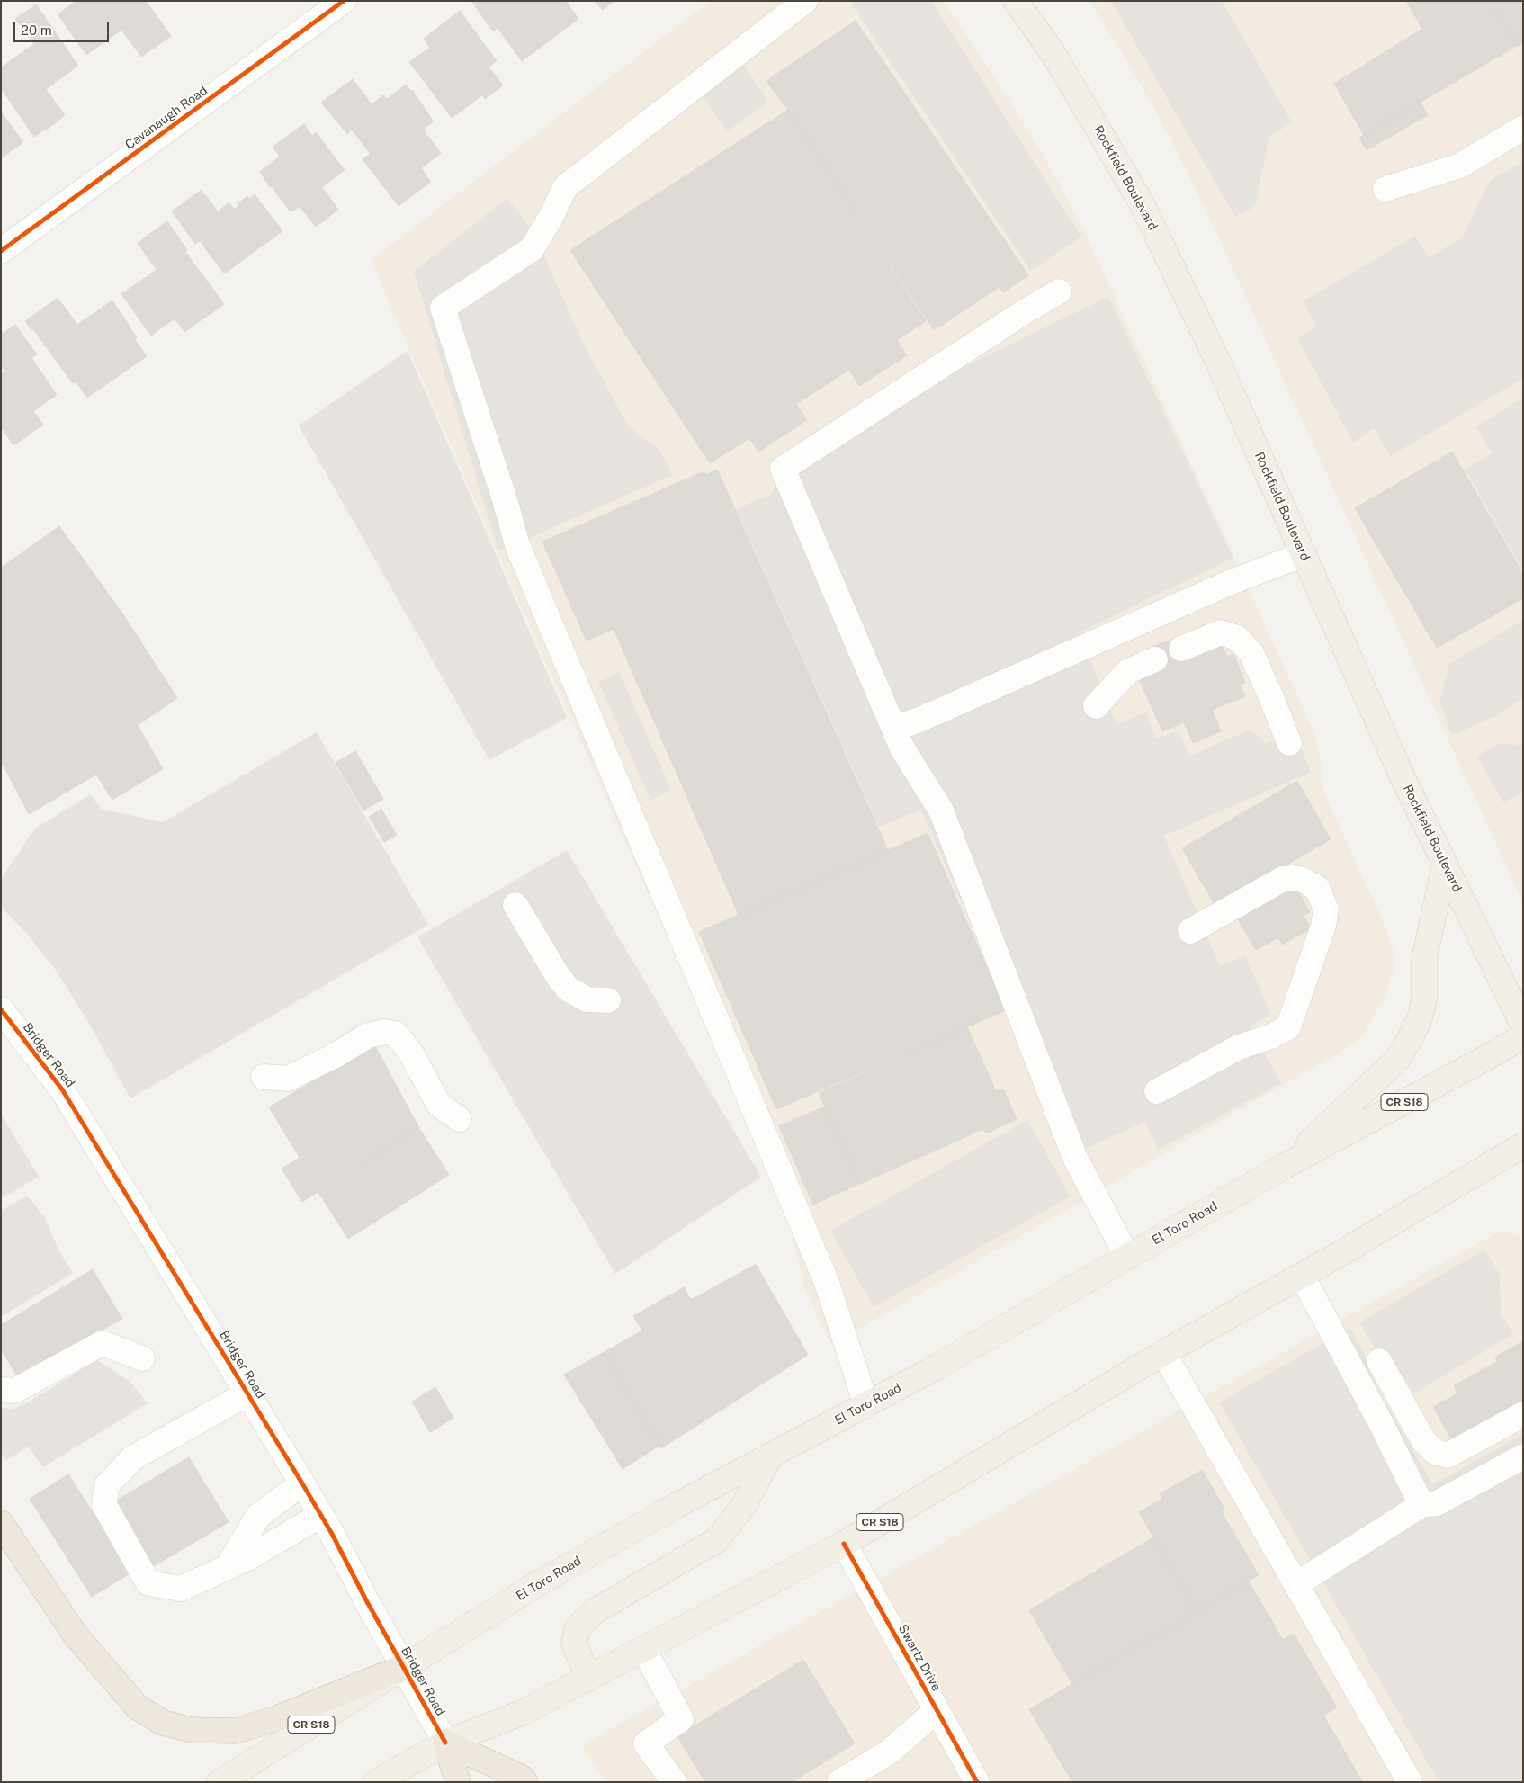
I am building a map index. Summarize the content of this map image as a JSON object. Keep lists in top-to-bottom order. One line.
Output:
{"streets":{"main road":["Rockfield Boulevard","CR S18","El Toro Road"],"street":["Cavanaugh Road","Bridger Road","Swartz Drive"]},"crossings":[["Bridger Road","CR S18"],["Bridger Road","El Toro Road"],["CR S18","Swartz Drive"]],"scale_bar":"20 m"}
